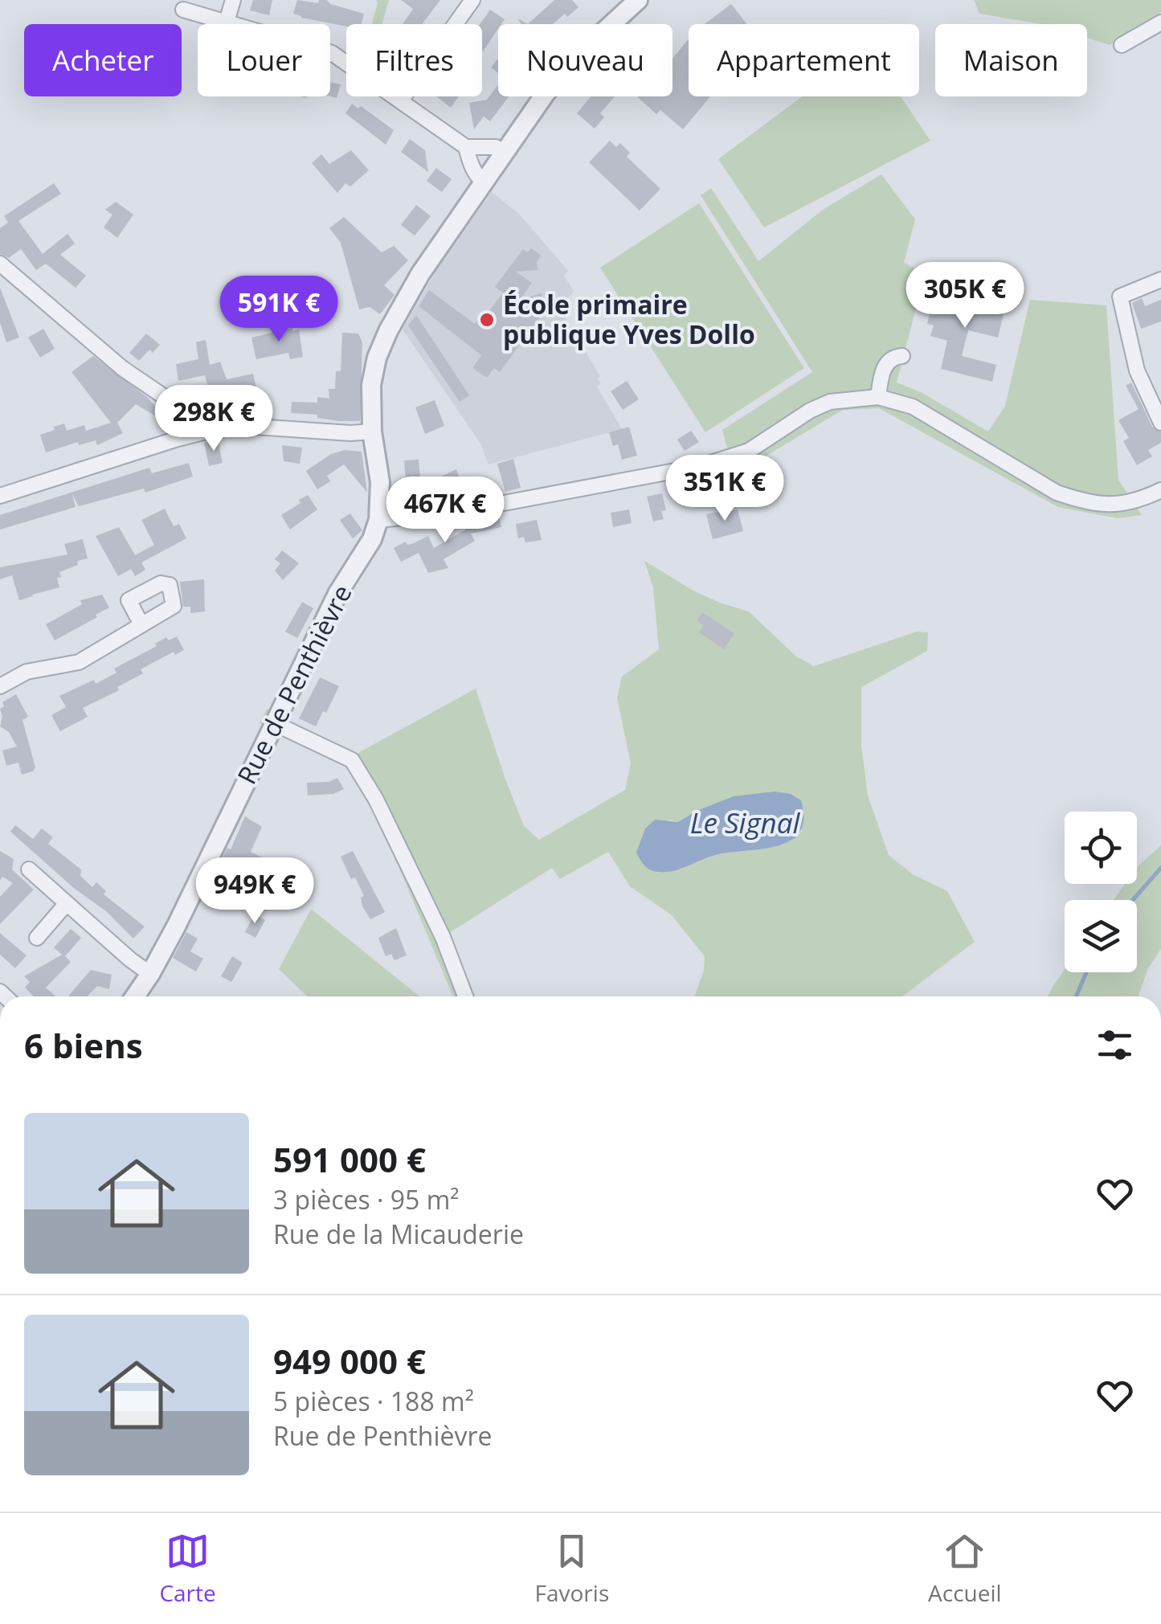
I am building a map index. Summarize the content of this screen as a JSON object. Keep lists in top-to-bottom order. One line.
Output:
{"streets":{"street":["Rue de Penthièvre"]},"water":["Le Signal"],"places":["École primaire publique Yves Dollo"],"page":{"chip":["Acheter","Louer","Filtres","Nouveau","Appartement","Maison"],"price":["305K €","591K €","298K €","351K €","467K €","949K €"],"heading":"6 biens","list":[{"name":"591 000 €","note":"3 pièces · 95 m² · Rue de la Micauderie"},{"name":"949 000 €","note":"5 pièces · 188 m² · Rue de Penthièvre"}],"tabs":["Carte","Favoris","Accueil"]}}
